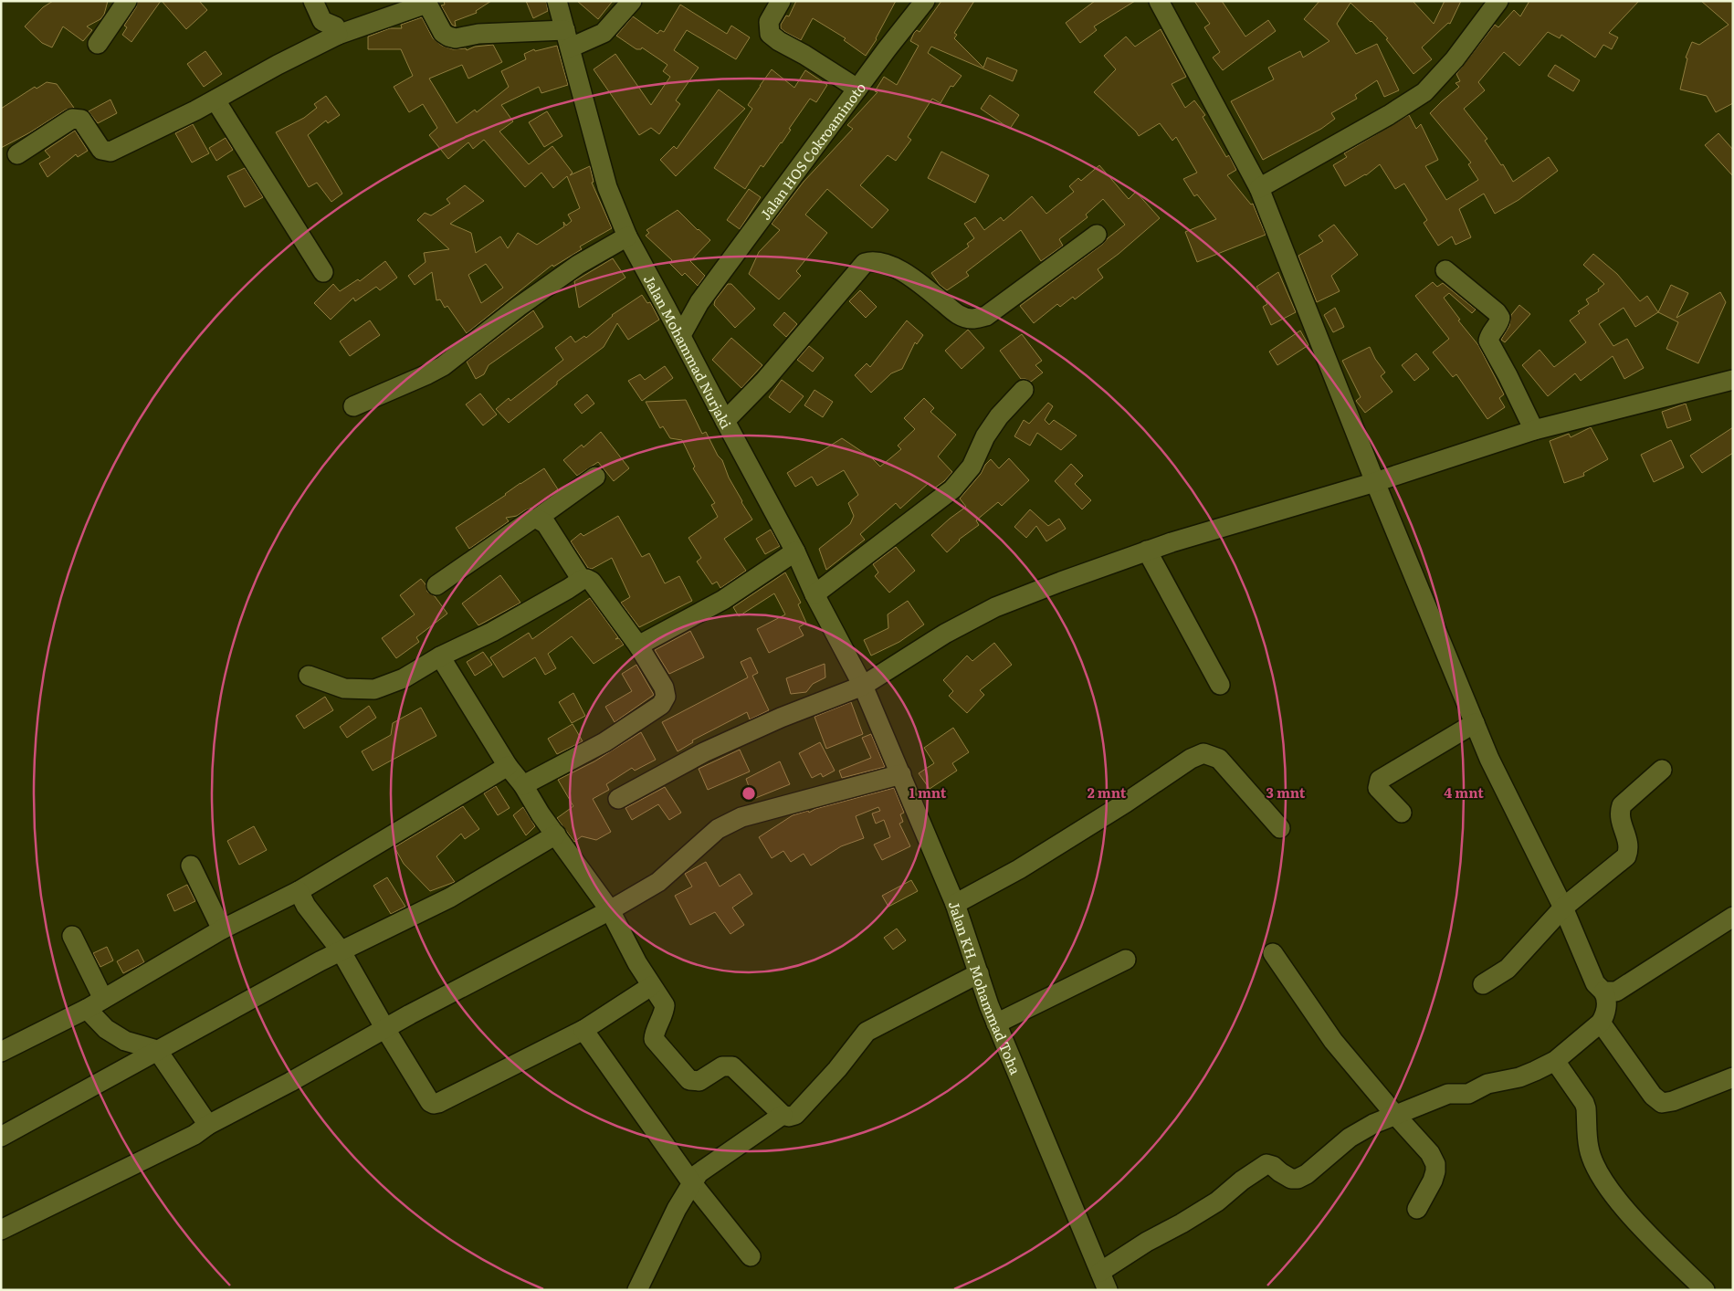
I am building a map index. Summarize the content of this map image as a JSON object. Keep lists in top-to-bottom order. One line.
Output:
{"streets":{"street":["Jalan HOS Cokroaminoto","Jalan Mohammad Nurjaki","Jalan KH. Mohammad Toha"]},"crossings":[["Jalan HOS Cokroaminoto","Jalan Mohammad Nurjaki"],["Jalan Mohammad Nurjaki","Jalan KH. Mohammad Toha"]],"rings":["1 mnt","2 mnt","3 mnt","4 mnt"]}
